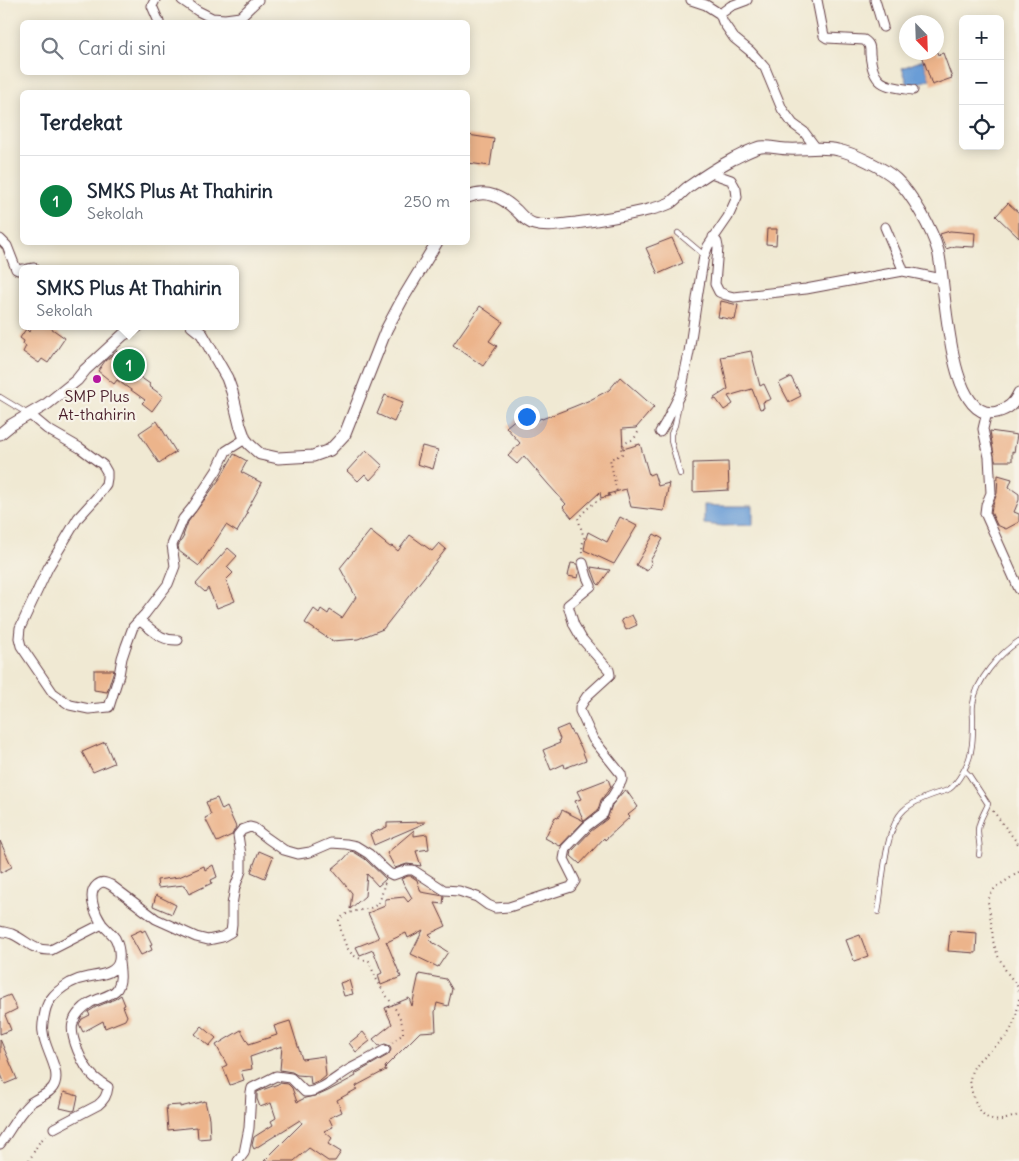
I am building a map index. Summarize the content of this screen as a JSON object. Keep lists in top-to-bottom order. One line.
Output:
{"places":["SMP Plus At-thahirin"],"north":"bottom right","page":{"map_buttons":["+","−"],"search":"Cari di sini","heading":"Terdekat","list":[{"mark":"1","name":"SMKS Plus At Thahirin","note":"Sekolah","value":"250 m"}],"popup":["SMKS Plus At Thahirin","Sekolah"],"pins":"1"}}
